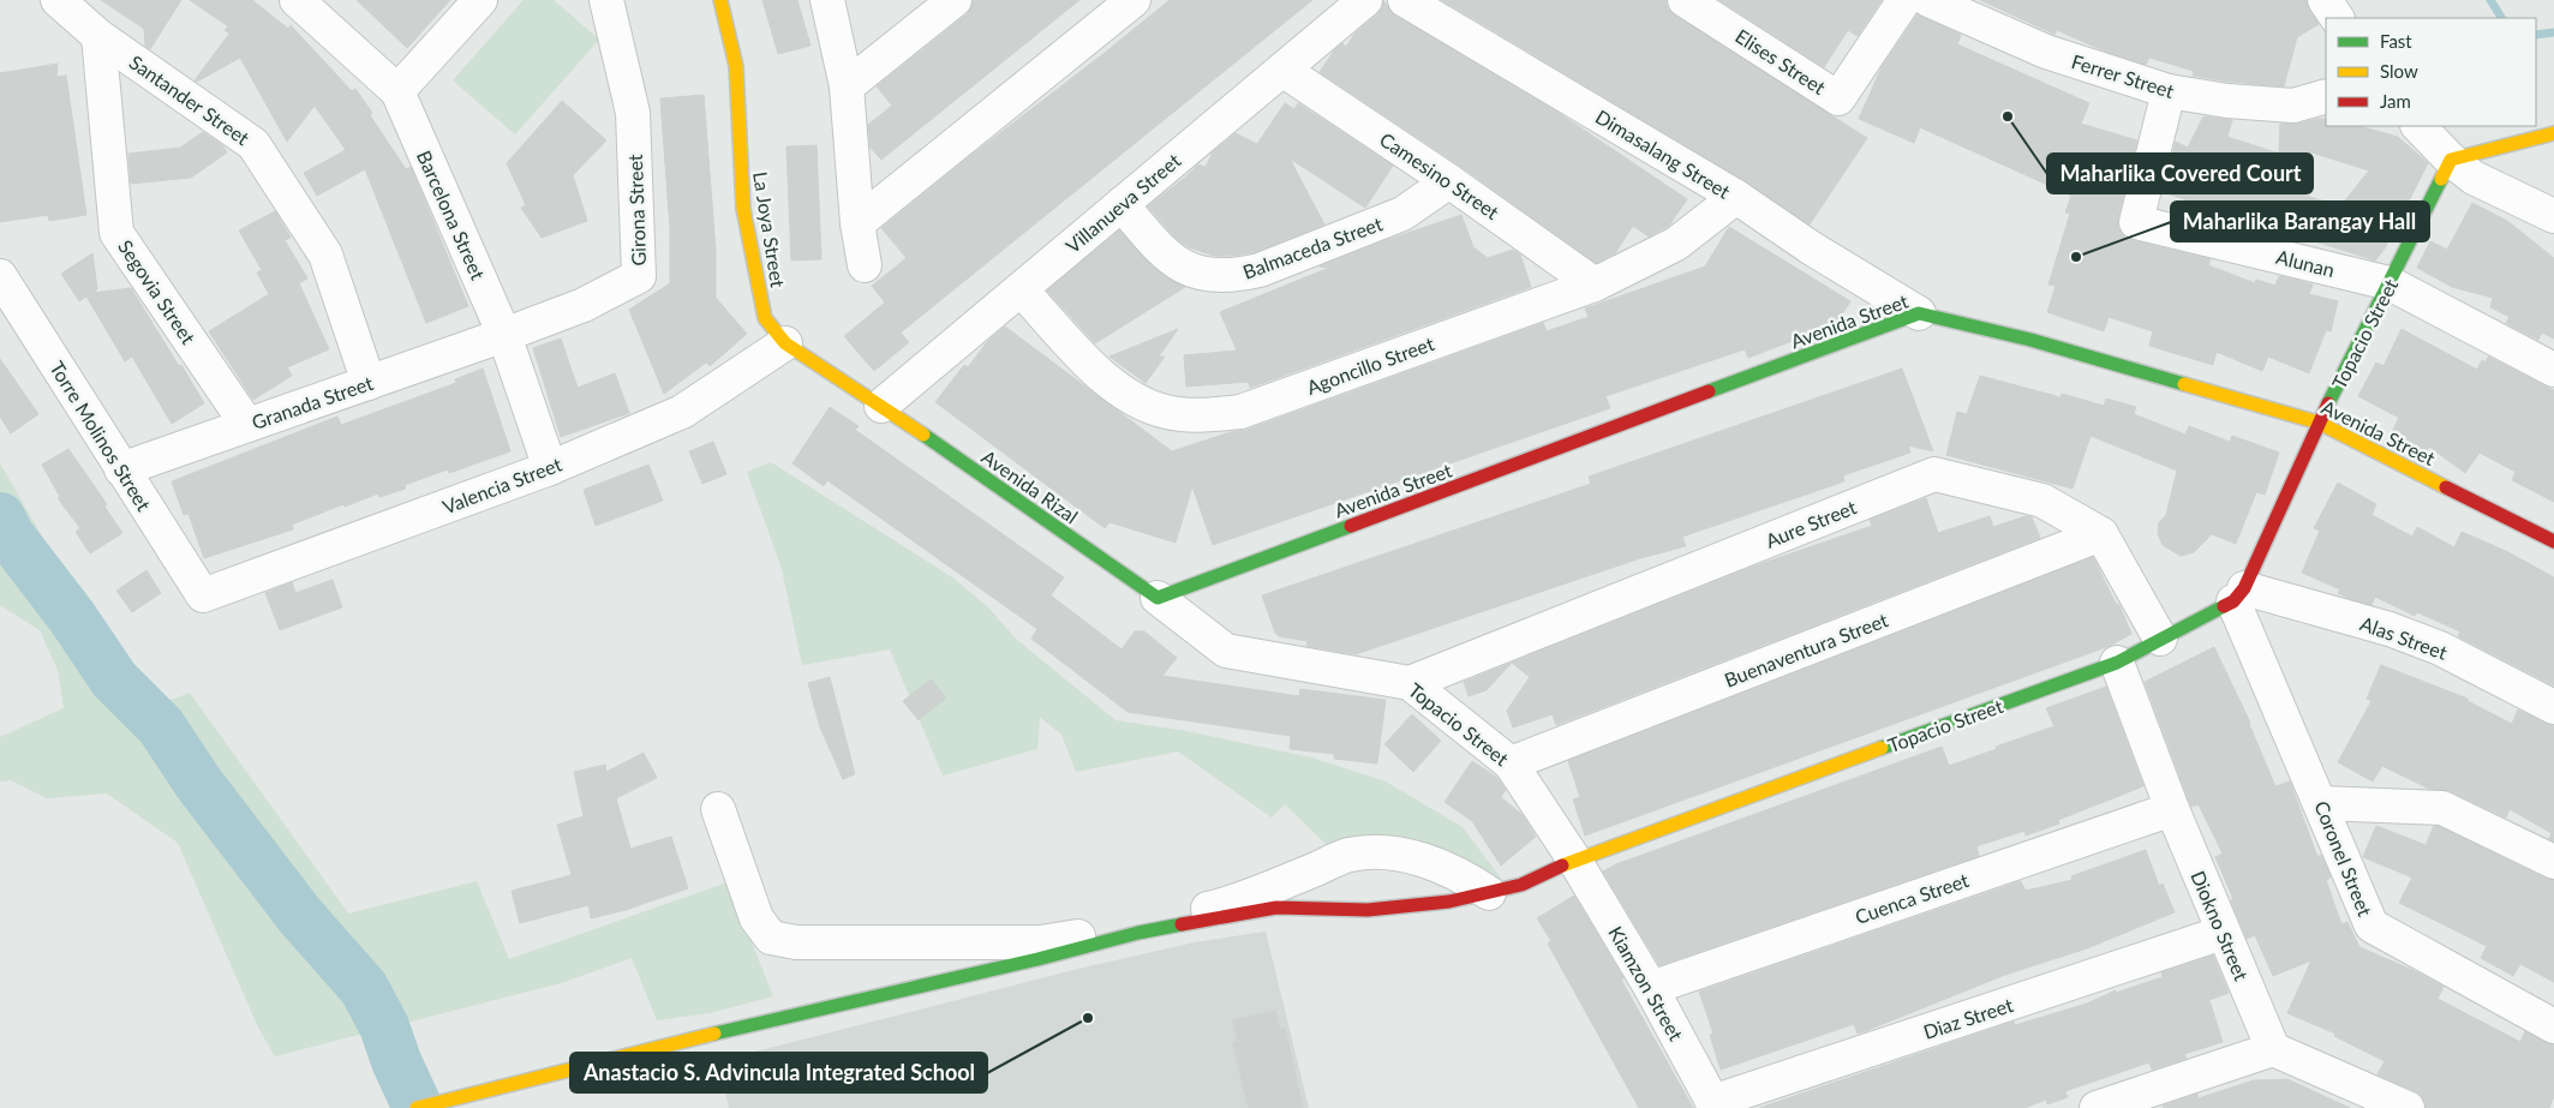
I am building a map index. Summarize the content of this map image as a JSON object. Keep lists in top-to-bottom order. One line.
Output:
{"streets":{"street":["Elises Street","Ferrer Street","Santander Street","Dimasalang Street","Camesino Street","Villanueva Street","Girona Street","Barcelona Street","La Joya Street","Balmaceda Street","Alunan","Segovia Street","Avenida Street","Topacio Street","Agoncillo Street","Granada Street","Torre Molinos Street","Valencia Street","Avenida Rizal","Aure Street","Alas Street","Buenaventura Street","Coronel Street","Cuenca Street","Diokno Street","Kiamzon Street","Diaz Street"]},"crossings":[["Ferrer Street","Alunan"],["Santander Street","Segovia Street"],["Santander Street","Granada Street"],["Dimasalang Street","Avenida Street"],["Dimasalang Street","Agoncillo Street"],["Camesino Street","Villanueva Street"],["Camesino Street","Balmaceda Street"],["Camesino Street","Agoncillo Street"],["Villanueva Street","La Joya Street"],["Villanueva Street","Balmaceda Street"],["Villanueva Street","Agoncillo Street"],["Villanueva Street","Avenida Rizal"],["Girona Street","Barcelona Street"],["Girona Street","Granada Street"],["Barcelona Street","Granada Street"],["Barcelona Street","Valencia Street"],["La Joya Street","Valencia Street"],["La Joya Street","Avenida Rizal"],["Alunan","Topacio Street"],["Segovia Street","Granada Street"],["Avenida Street","Topacio Street"],["Avenida Street","Avenida Rizal"],["Topacio Street","Avenida Rizal"],["Topacio Street","Aure Street"],["Topacio Street","Alas Street"],["Topacio Street","Buenaventura Street"],["Topacio Street","Coronel Street"],["Topacio Street","Diokno Street"],["Topacio Street","Kiamzon Street"],["Granada Street","Torre Molinos Street"],["Torre Molinos Street","Valencia Street"],["Aure Street","Buenaventura Street"],["Alas Street","Coronel Street"],["Cuenca Street","Diokno Street"],["Cuenca Street","Kiamzon Street"],["Diokno Street","Diaz Street"],["Kiamzon Street","Diaz Street"]],"places":["Maharlika Covered Court","Maharlika Barangay Hall","Anastacio S. Advincula Integrated School"],"legend":["Fast","Slow","Jam"]}
